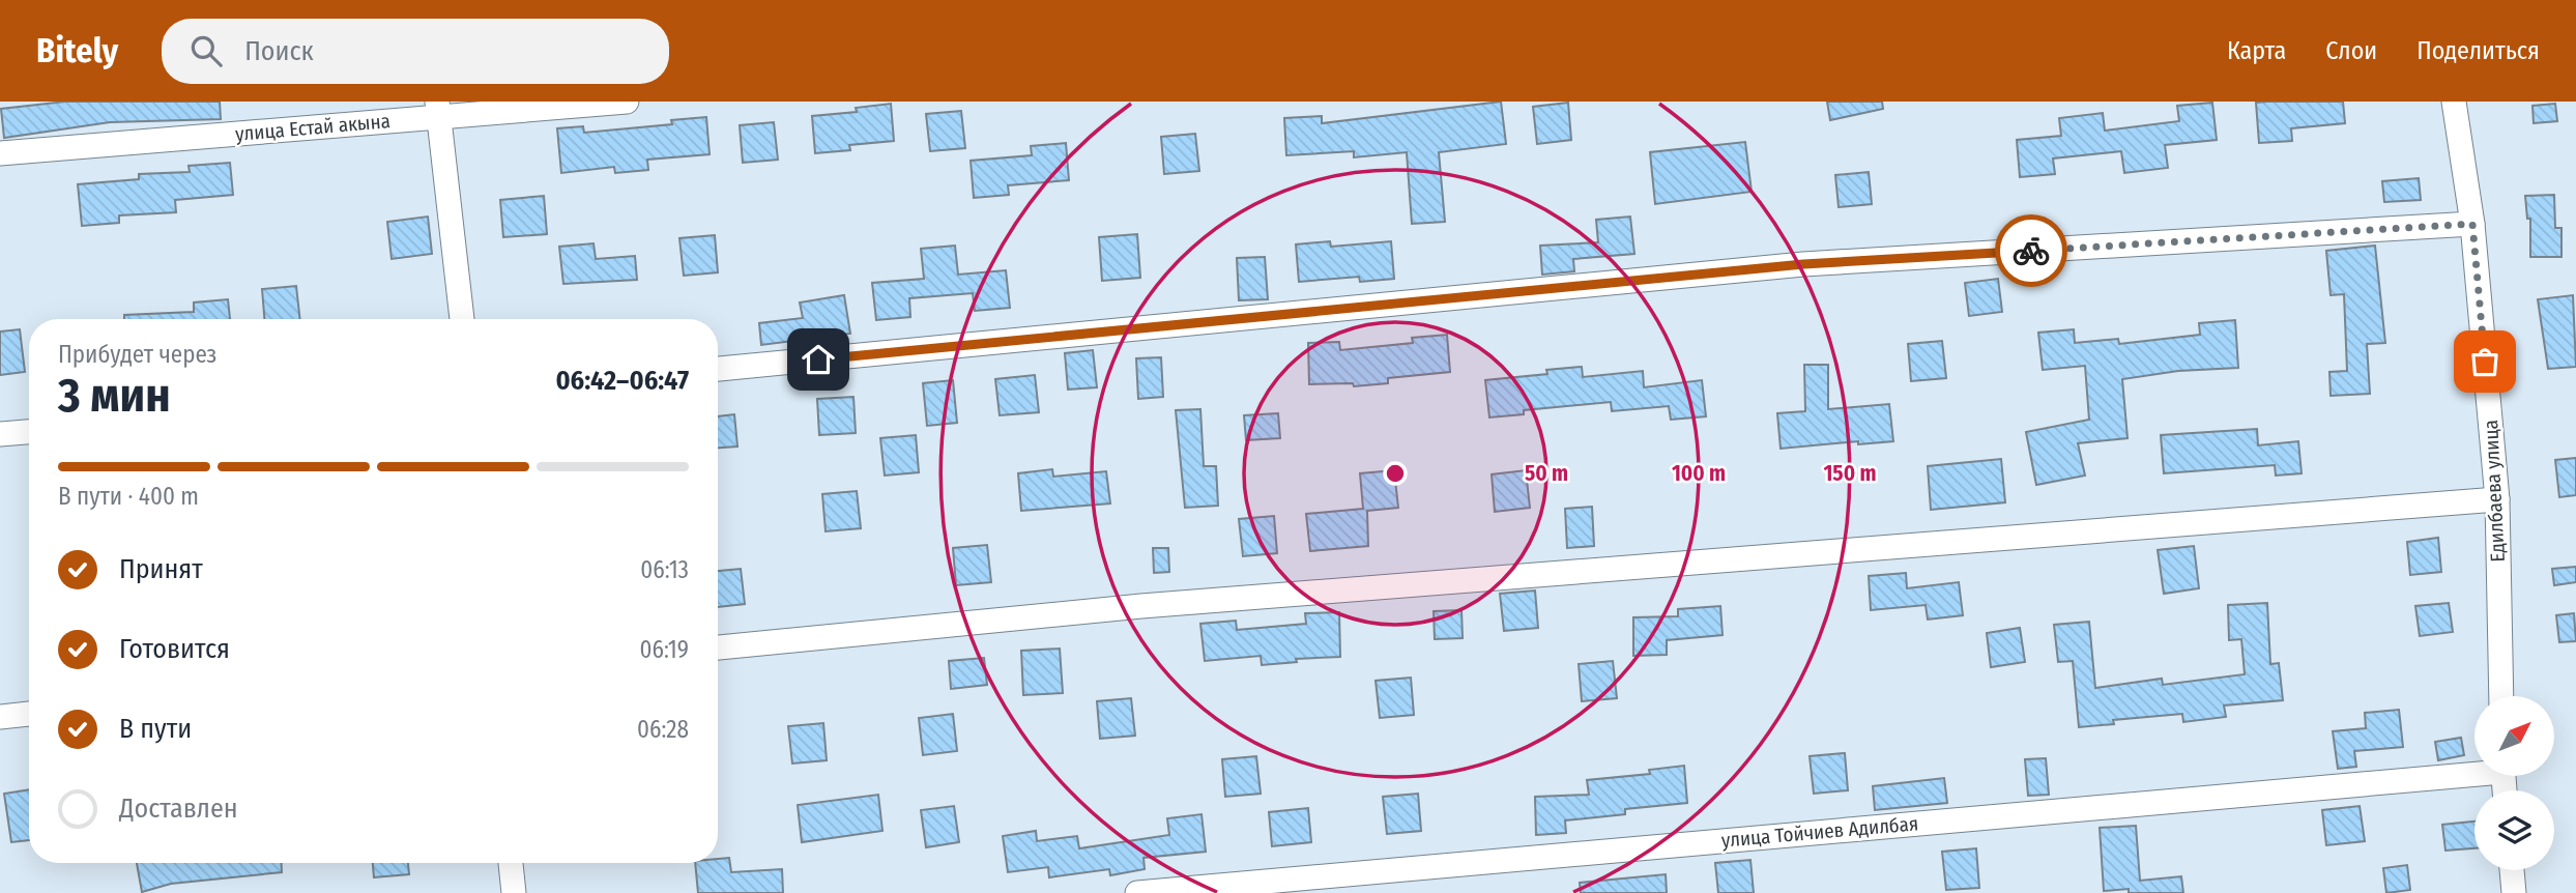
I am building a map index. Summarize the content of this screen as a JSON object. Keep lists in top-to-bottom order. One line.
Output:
{"streets":{"street":["улица Естай акына","Едилбаева улица","улица Тойчиев Адилбая"]},"north":"top right","page":{"header":"Bitely","search":"Поиск","nav":["Карта","Слои","Поделиться"],"heading":["3 мин","Прибудет через","06:42–06:47"],"bar":"В пути · 400 m","list":[["Принят","06:13"],["Готовится","06:19"],["В пути","06:28"],"Доставлен"]},"rings":["50 m","100 m","150 m"]}
